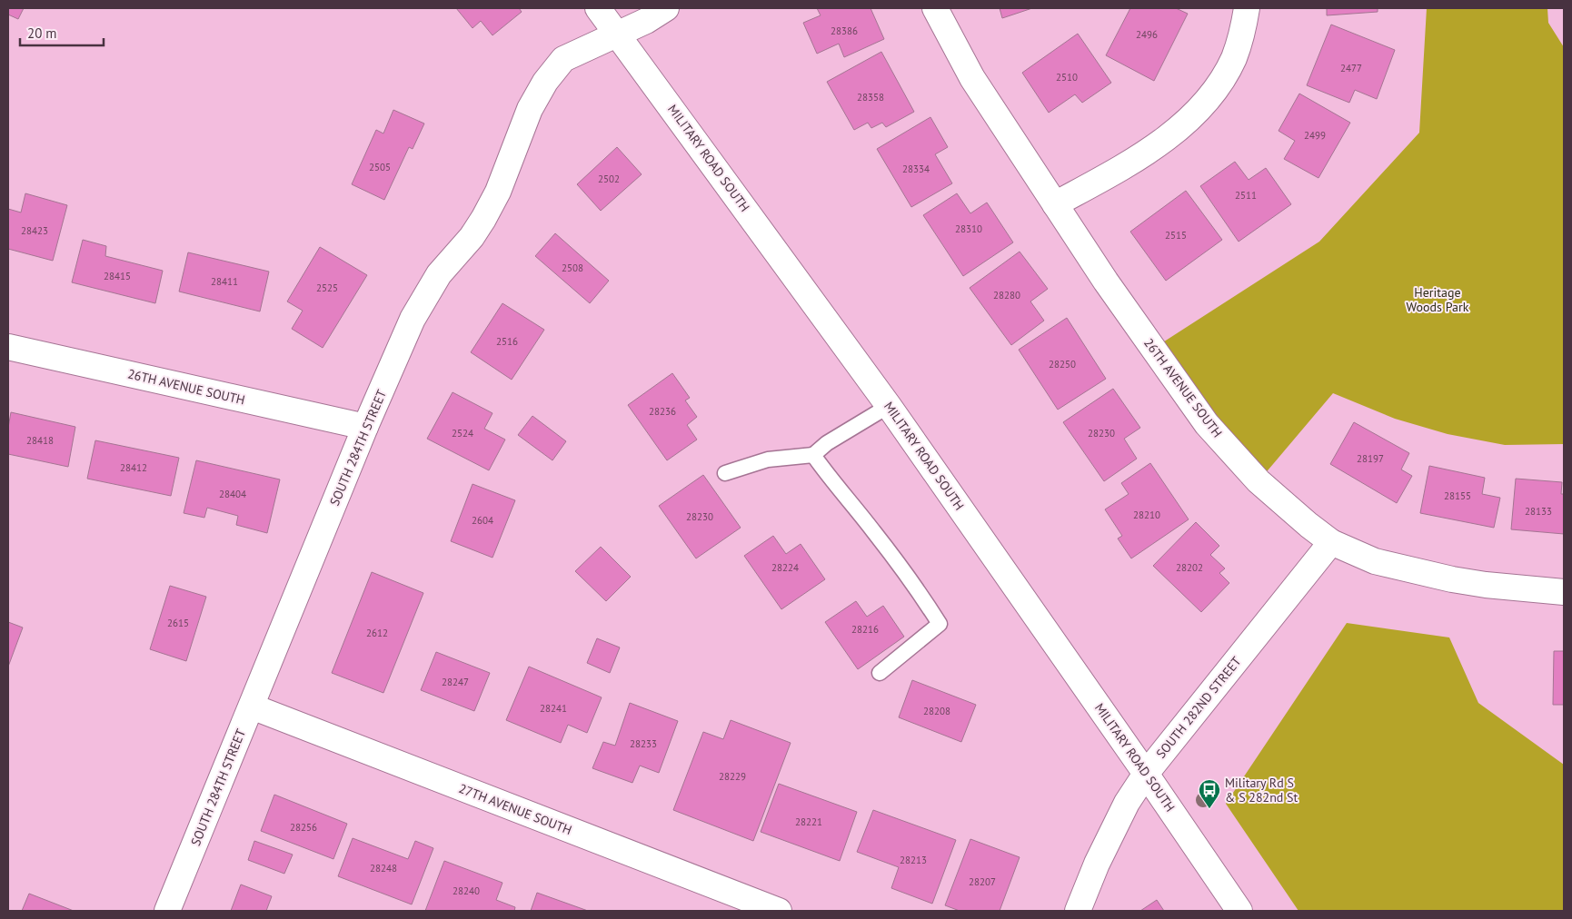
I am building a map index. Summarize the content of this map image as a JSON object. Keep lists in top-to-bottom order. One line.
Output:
{"streets":{"street":["MILITARY ROAD SOUTH","26TH AVENUE SOUTH","SOUTH 284TH STREET","SOUTH 282ND STREET","27TH AVENUE SOUTH"]},"crossings":[["MILITARY ROAD SOUTH","SOUTH 284TH STREET"],["MILITARY ROAD SOUTH","SOUTH 282ND STREET"],["26TH AVENUE SOUTH","SOUTH 284TH STREET"],["26TH AVENUE SOUTH","SOUTH 282ND STREET"],["SOUTH 284TH STREET","27TH AVENUE SOUTH"]],"parks":["Heritage Woods Park"],"places":{"bus stop":["Military Rd S & S 282nd St"]},"house_numbers":["28386","2496","2477","2510","28358","2499","2505","28334","2502","2511","28310","28423","2515","2508","28415","28411","2525","28280","2516","28250","28236","2524","28230","28418","28197","28412","28404","28155","28133","28210","28230","2604","28224","28202","2615","28216","2612","28247","28241","28208","28233","28229","28221","28256","28213","28248","28207","28240"],"scale_bar":"20 m"}
